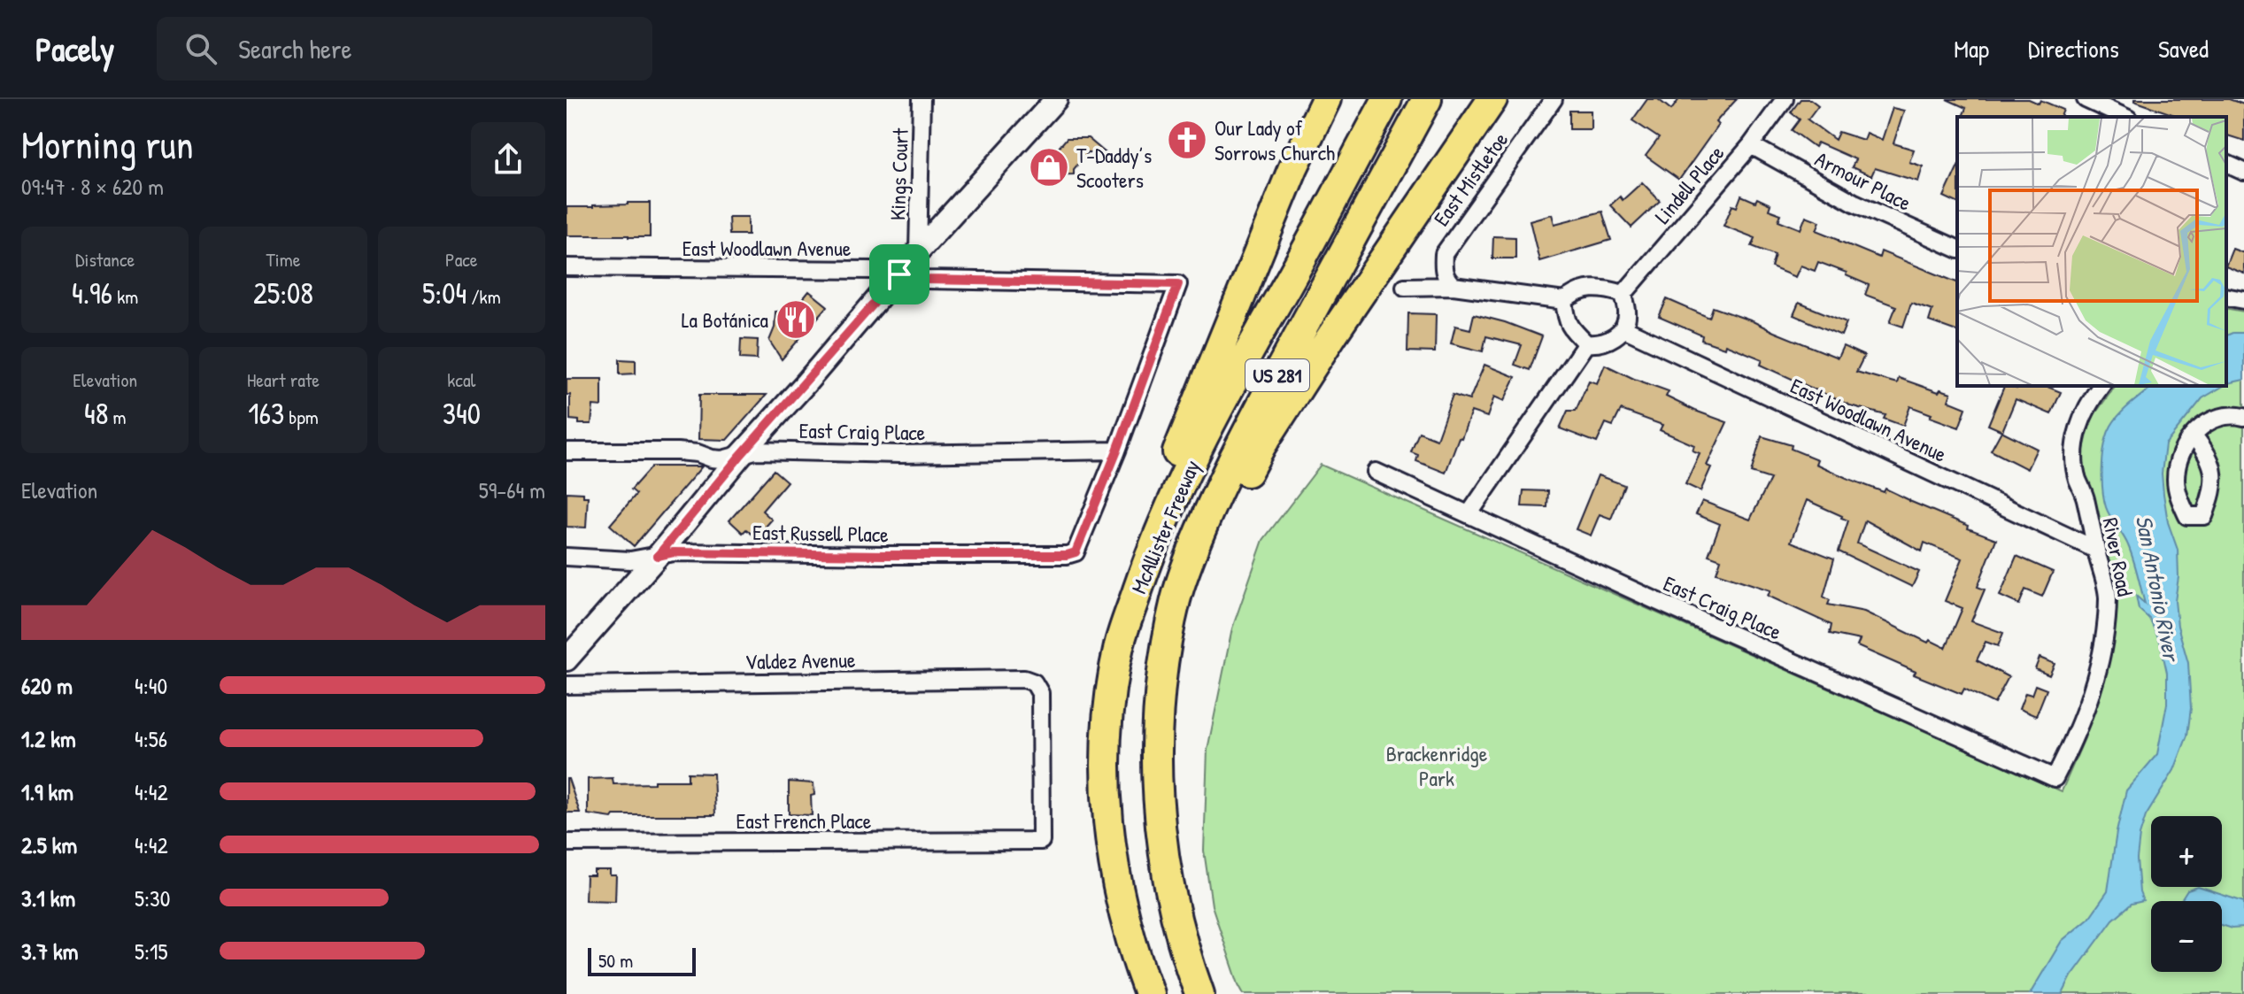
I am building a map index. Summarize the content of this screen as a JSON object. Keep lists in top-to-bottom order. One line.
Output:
{"streets":{"highway":["US 281","McAllister Freeway"],"street":["Kings Court","East Mistletoe","Armour Place","Lindell Place","East Woodlawn Avenue","East Craig Place","East Russell Place","River Road","Valdez Avenue","East French Place"]},"crossings":[["Armour Place","Lindell Place"],["Lindell Place","East Woodlawn Avenue"],["East Woodlawn Avenue","East Craig Place"],["East Woodlawn Avenue","East Russell Place"],["East Woodlawn Avenue","River Road"],["East Craig Place","East Russell Place"],["East Craig Place","River Road"],["Valdez Avenue","East French Place"]],"water":["San Antonio River"],"parks":["Brackenridge Park"],"places":{"church":["Our Lady of Sorrows Church"],"shop":["T-Daddy’s Scooters"],"restaurant":["La Botánica"]},"scale_bar":"50 m","page":{"header":"Pacely","search":"Search here","nav":["Map","Directions","Saved"],"heading":["Morning run","09:47 · 8 × 620 m"],"stats":[["Distance","4.96 km"],["Time","25:08"],["Pace","5:04 /km"],["Elevation","48 m"],["Heart rate","163 bpm"],["kcal","340"]],"chart":["Elevation","59–64 m"],"list":[{"name":"620 m","note":"4:40"},{"name":"1.2 km","note":"4:56"},{"name":"1.9 km","note":"4:42"},{"name":"2.5 km","note":"4:42"},{"name":"3.1 km","note":"5:30"},{"name":"3.7 km","note":"5:15"}],"map_buttons":["+","−"],"scale":"50 m"}}
